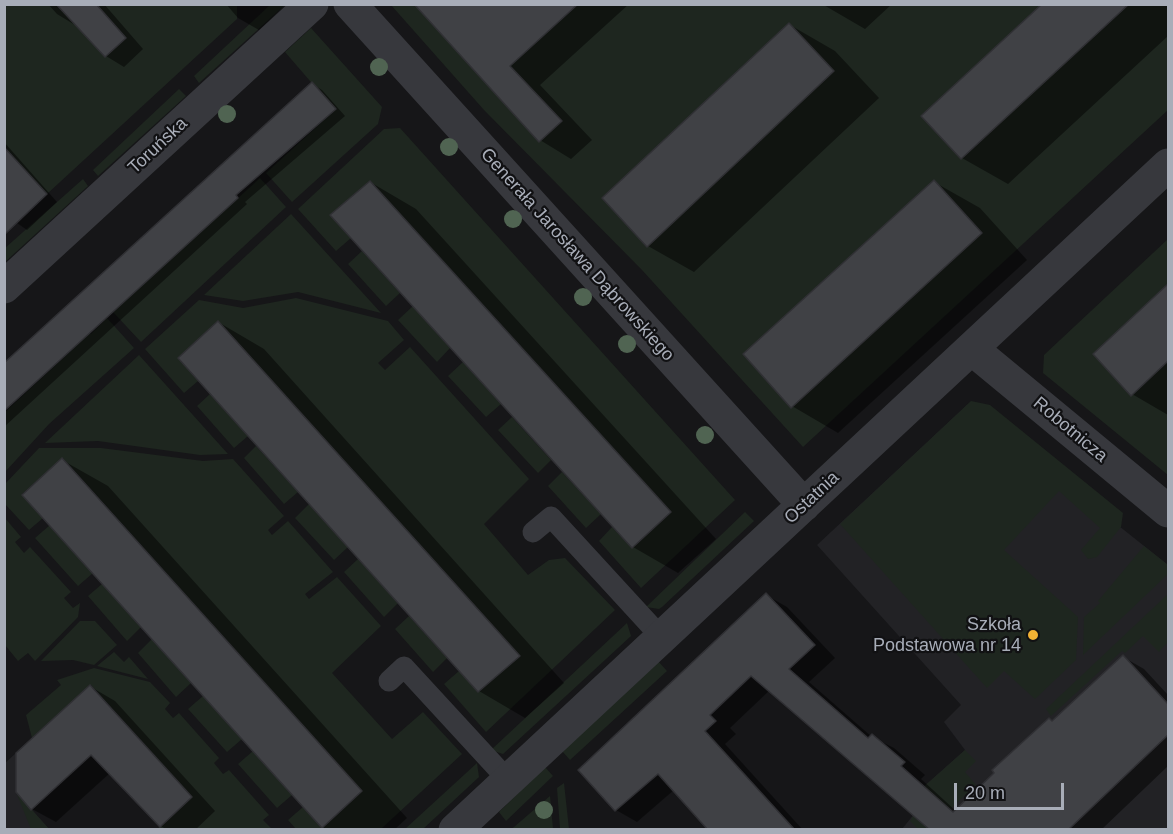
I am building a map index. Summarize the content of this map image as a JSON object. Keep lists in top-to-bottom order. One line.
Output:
{"streets":{"street":["Toruńska","Generała Jarosława Dąbrowskiego","Robotnicza","Ostatnia"]},"crossings":[["Generała Jarosława Dąbrowskiego","Ostatnia"],["Robotnicza","Ostatnia"]],"places":["Szkoła Podstawowa nr 14"],"scale_bar":"20 m"}
